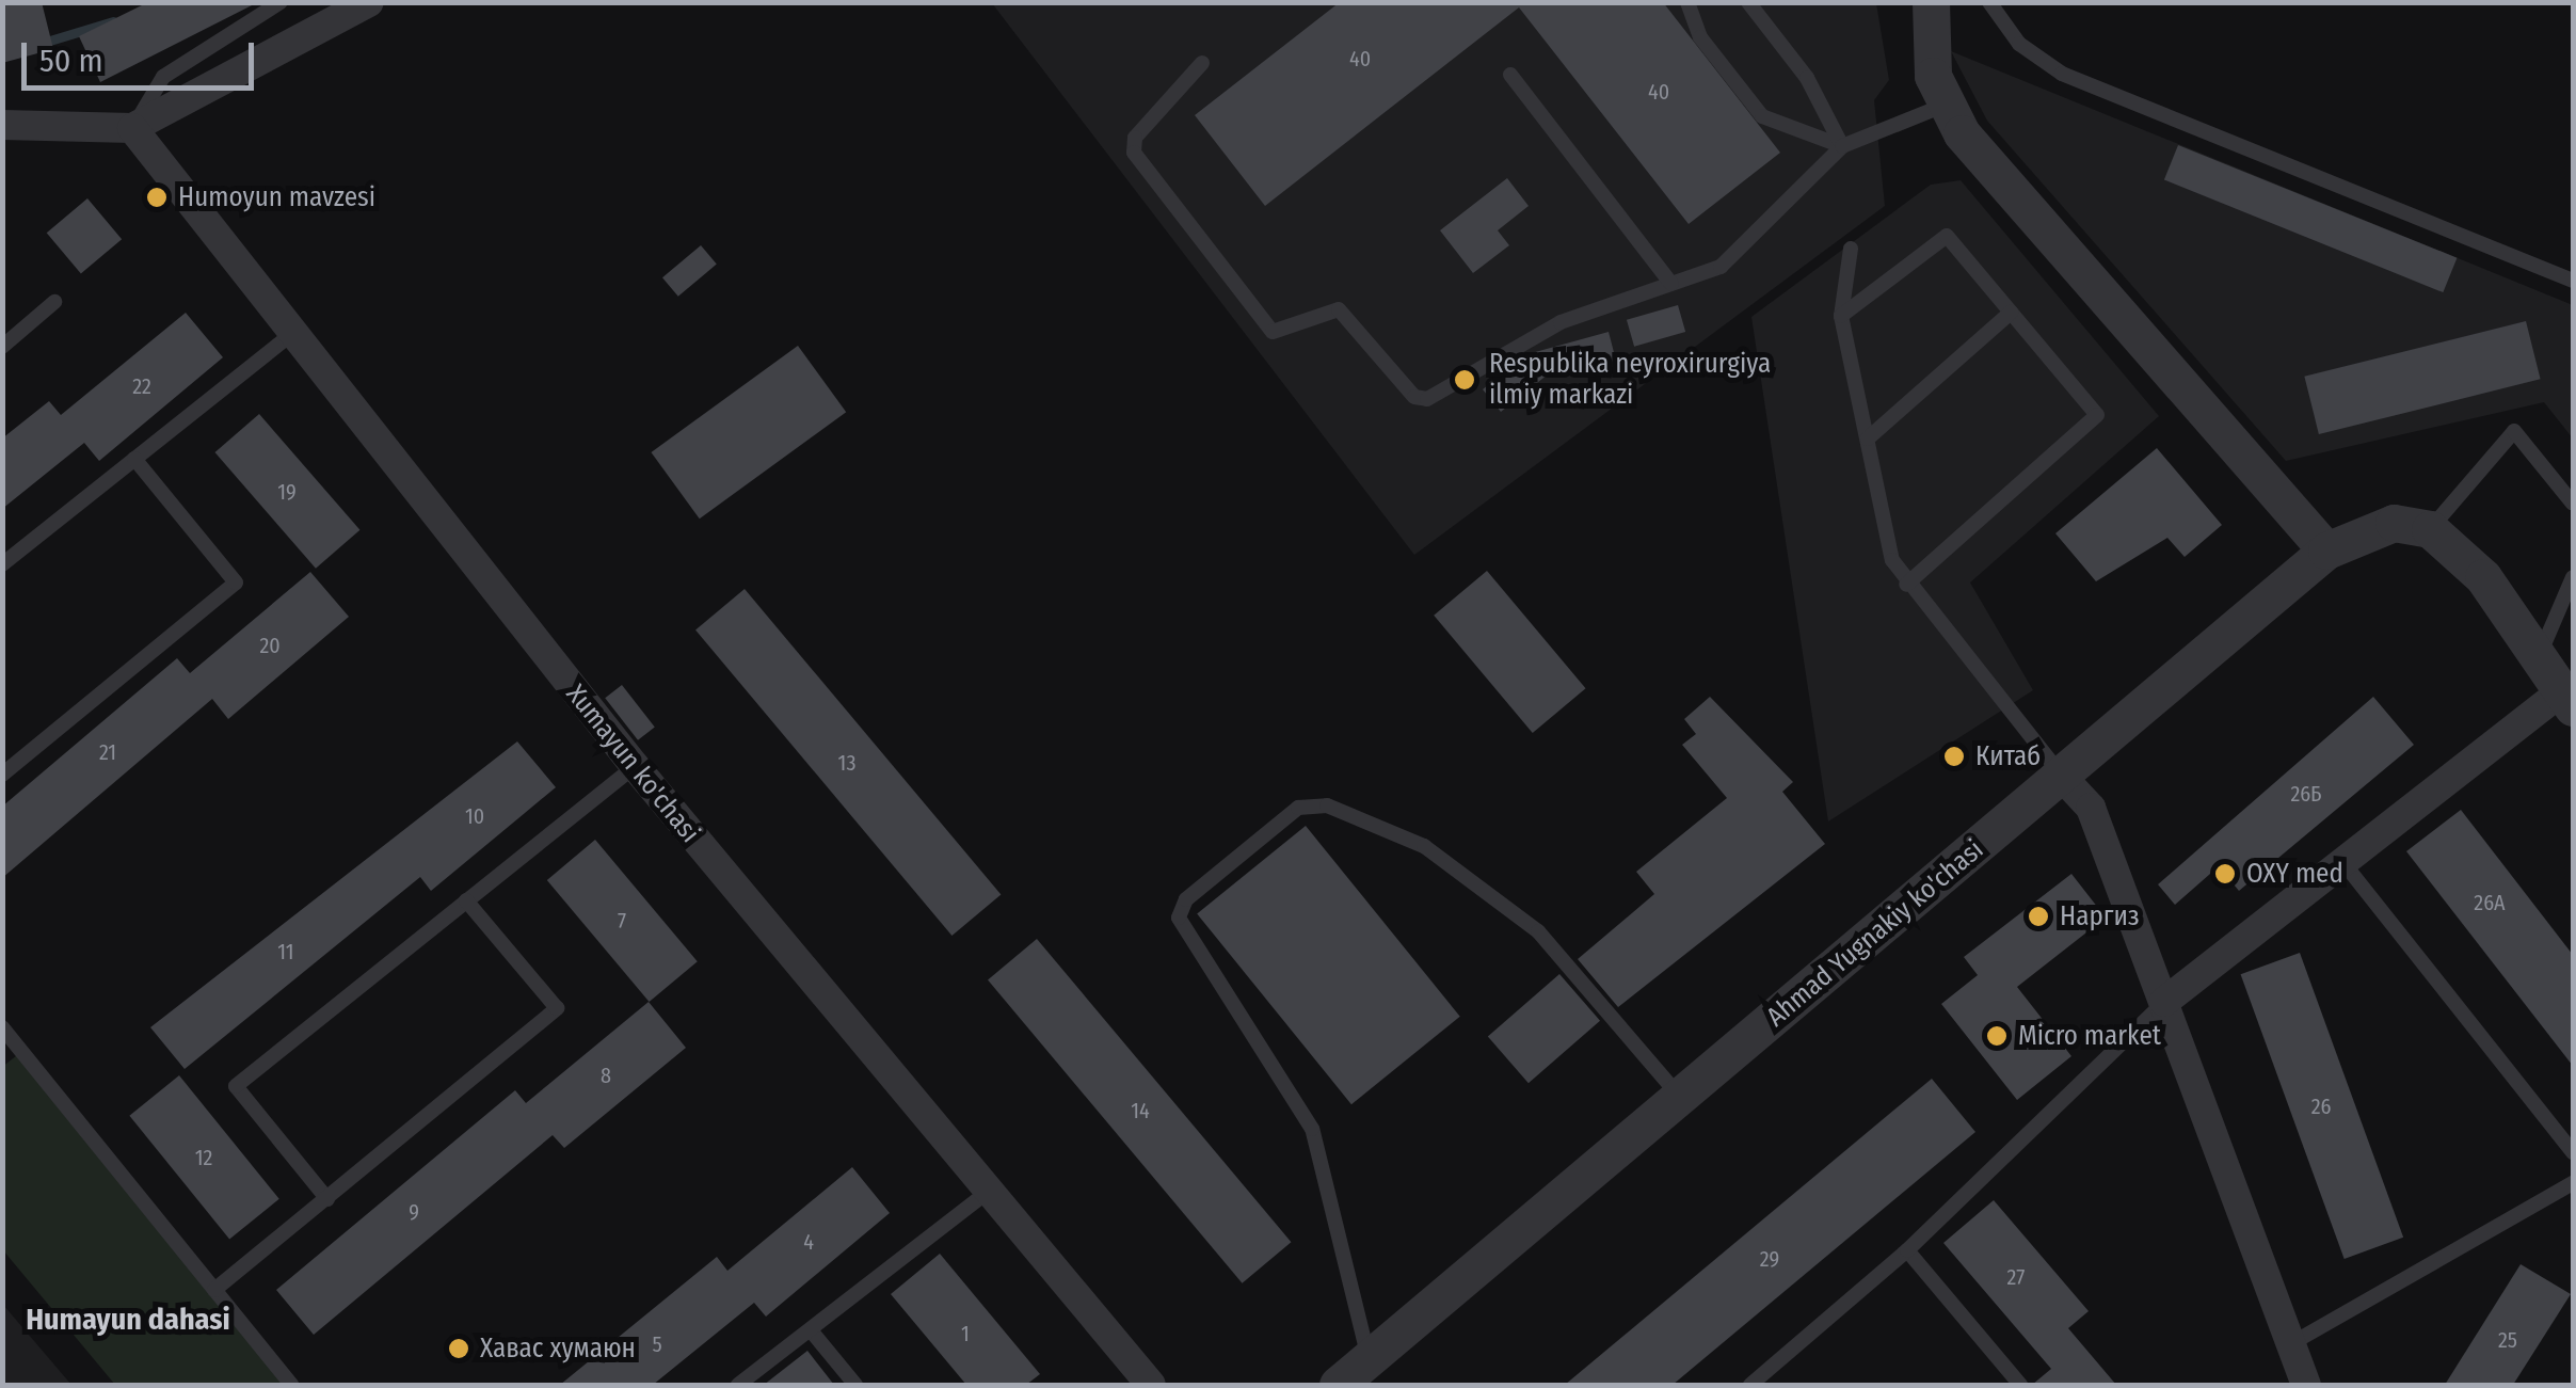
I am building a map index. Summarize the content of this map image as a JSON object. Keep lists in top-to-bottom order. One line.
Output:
{"streets":{"street":["Xumayun ko'chasi","Ahmad Yugnakiy ko'chasi"]},"districts":["Humayun dahasi"],"places":["Humoyun mavzesi","Respublika neyroxirurgiya ilmiy markazi","Китаб","OXY med","Наргиз","Micro market","Хавас хумаюн"],"house_numbers":["40","40","22","19","20","21","13","26Б","10","26A","7","11","8","26","14","12","9","4","29","27","1","25","5"],"scale_bar":"50 m"}
